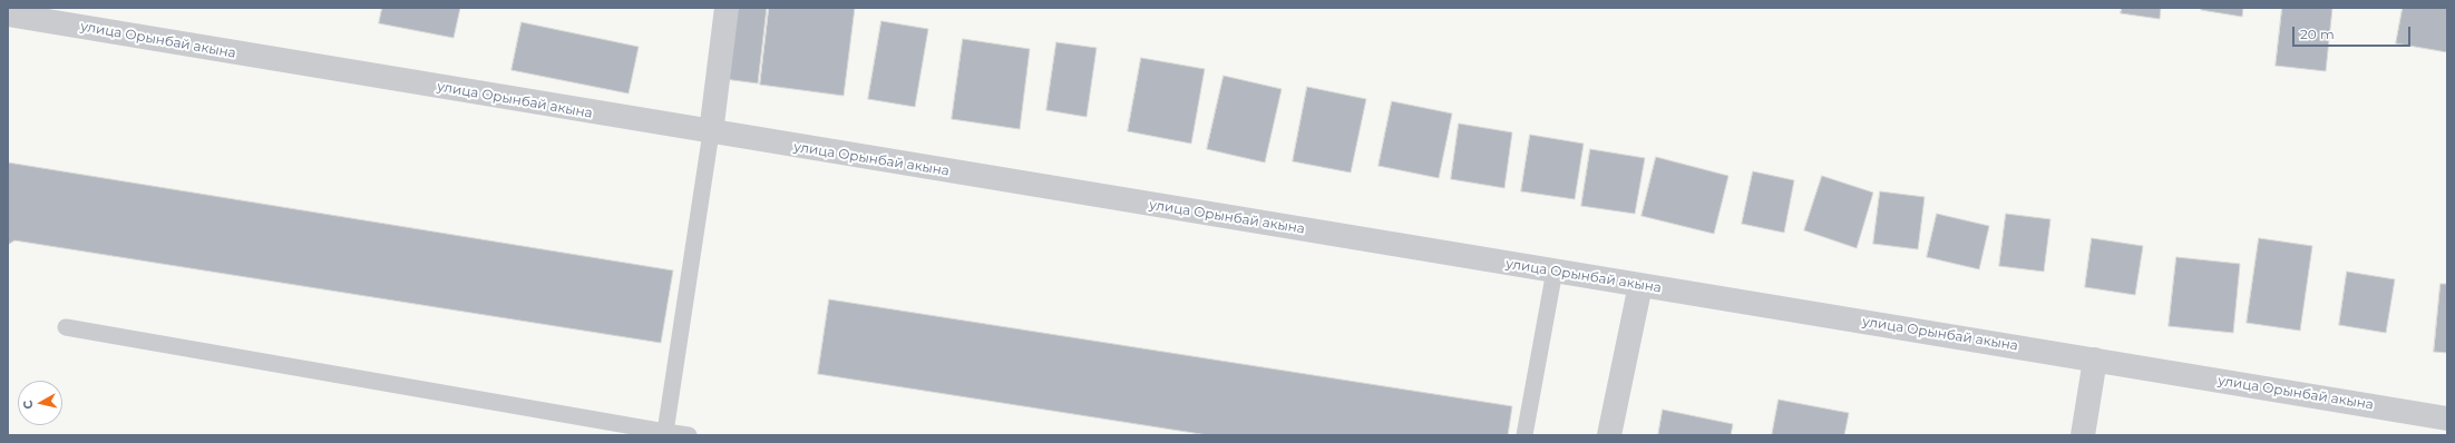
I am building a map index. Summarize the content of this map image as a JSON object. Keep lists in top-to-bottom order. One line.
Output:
{"streets":{"street":["улица Орынбай акына"]},"scale_bar":"20 m","north":"left"}
